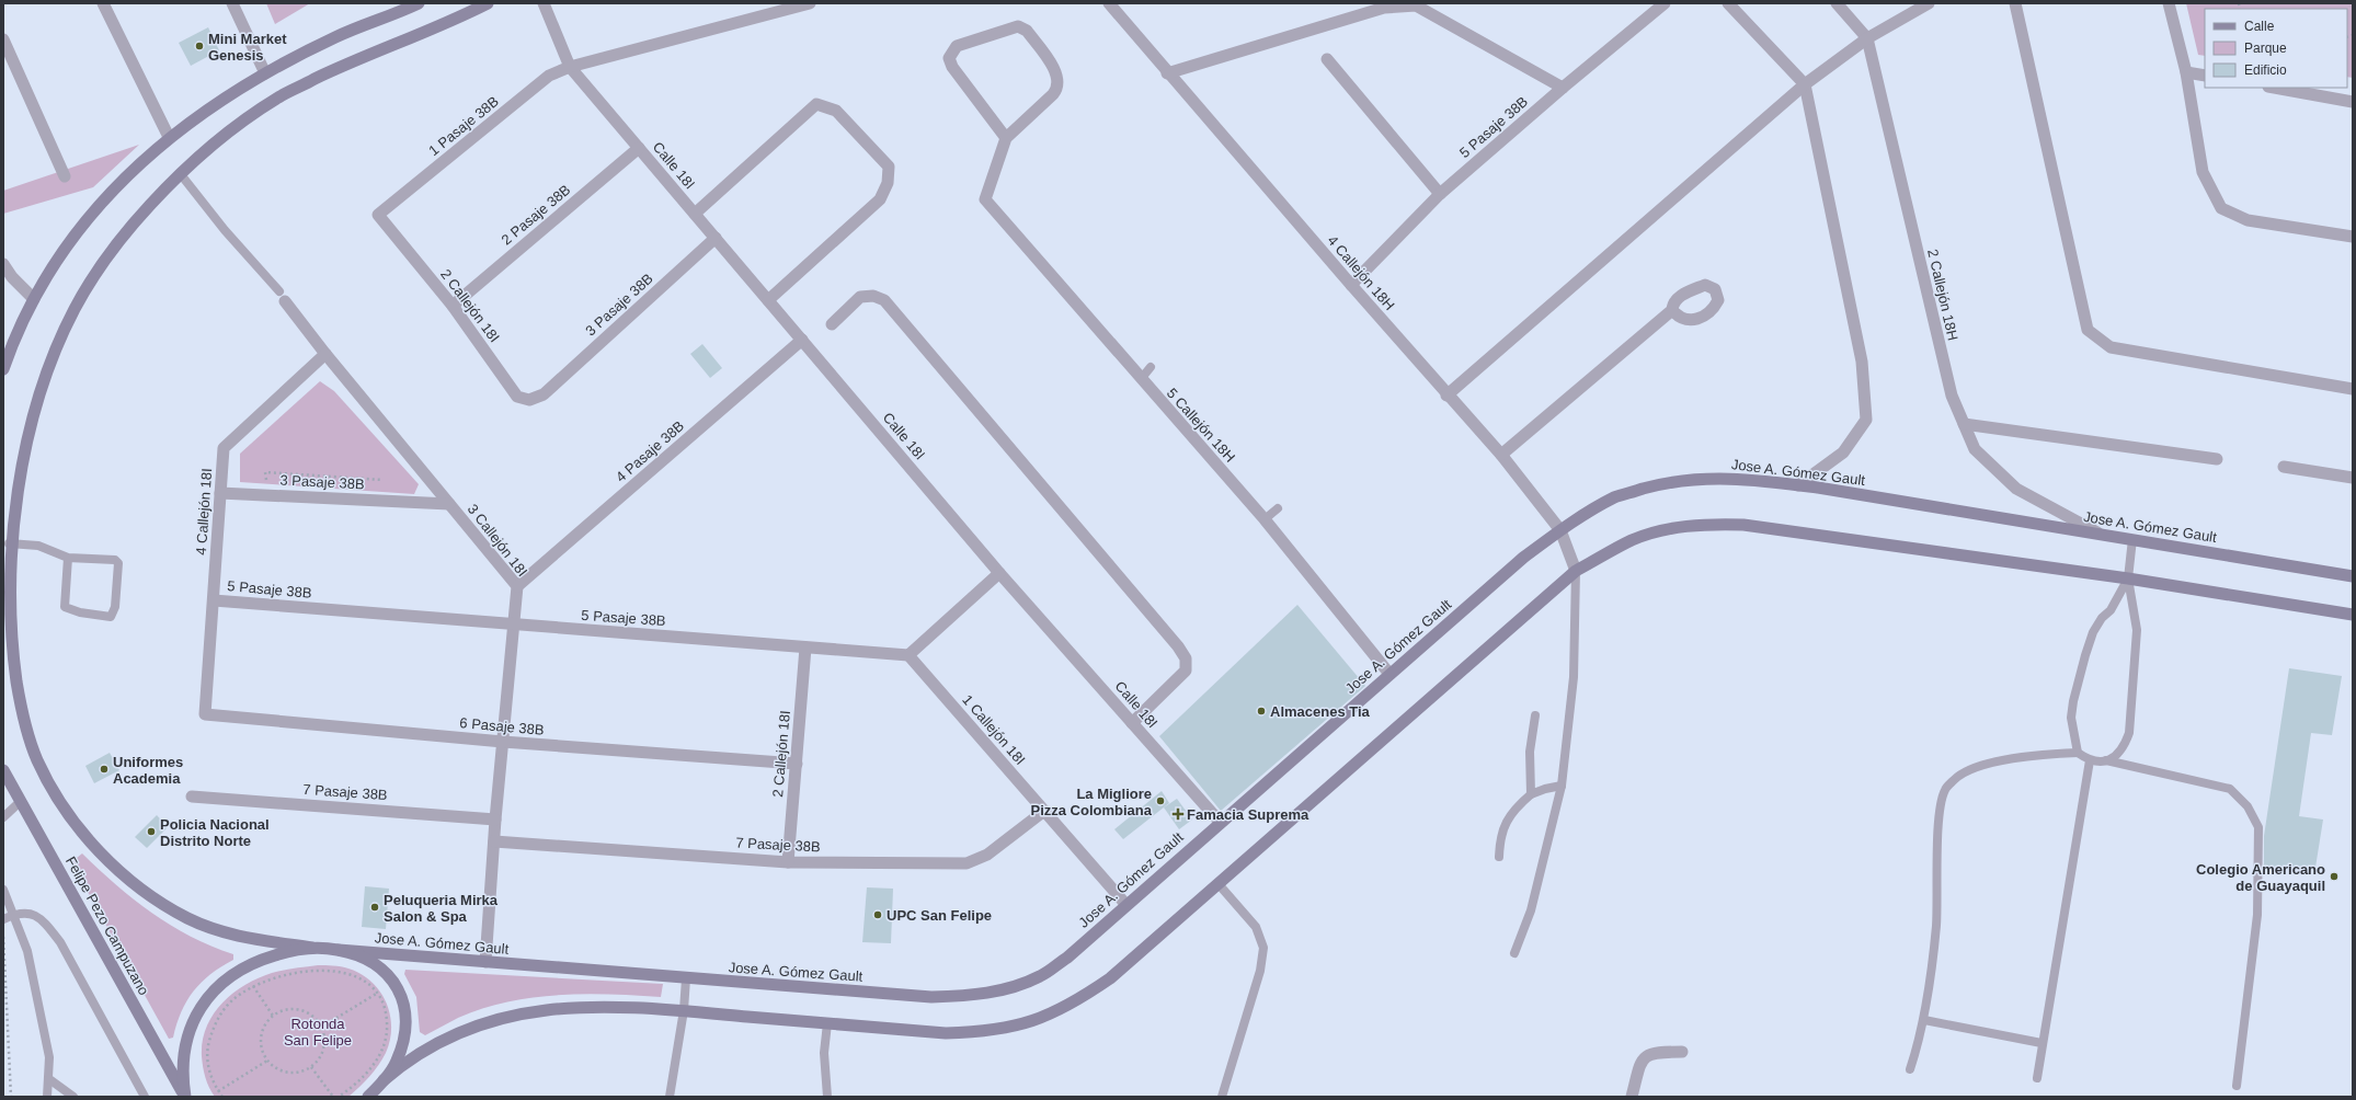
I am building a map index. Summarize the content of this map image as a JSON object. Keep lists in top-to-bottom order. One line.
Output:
{"streets":{"main road":["Jose A. Gómez Gault","Felipe Pezo Campuzano"],"street":["1 Pasaje 38B","5 Pasaje 38B","Calle 18I","2 Pasaje 38B","4 Callejón 18H","2 Callejón 18H","3 Pasaje 38B","2 Callejón 18I","5 Callejón 18H","4 Pasaje 38B","4 Callejón 18I","3 Callejón 18I","6 Pasaje 38B","1 Callejón 18I","7 Pasaje 38B"]},"crossings":[["1 Pasaje 38B","Calle 18I"],["1 Pasaje 38B","2 Callejón 18I"],["5 Pasaje 38B","4 Callejón 18H"],["5 Pasaje 38B","2 Callejón 18I"],["5 Pasaje 38B","4 Callejón 18I"],["5 Pasaje 38B","3 Callejón 18I"],["5 Pasaje 38B","1 Callejón 18I"],["Calle 18I","2 Pasaje 38B"],["Calle 18I","3 Pasaje 38B"],["Calle 18I","4 Pasaje 38B"],["Calle 18I","Jose A. Gómez Gault"],["2 Pasaje 38B","2 Callejón 18I"],["4 Callejón 18H","Jose A. Gómez Gault"],["2 Callejón 18H","Jose A. Gómez Gault"],["3 Pasaje 38B","2 Callejón 18I"],["3 Pasaje 38B","4 Callejón 18I"],["3 Pasaje 38B","3 Callejón 18I"],["2 Callejón 18I","6 Pasaje 38B"],["2 Callejón 18I","7 Pasaje 38B"],["5 Callejón 18H","Jose A. Gómez Gault"],["4 Pasaje 38B","3 Callejón 18I"],["Jose A. Gómez Gault","3 Callejón 18I"],["Jose A. Gómez Gault","1 Callejón 18I"],["Jose A. Gómez Gault","Felipe Pezo Campuzano"],["4 Callejón 18I","3 Callejón 18I"],["4 Callejón 18I","6 Pasaje 38B"],["3 Callejón 18I","6 Pasaje 38B"],["3 Callejón 18I","7 Pasaje 38B"],["1 Callejón 18I","7 Pasaje 38B"]],"parks":["Rotonda San Felipe"],"places":{"other":["Mini Market Genesis","Almacenes Tia","Uniformes Academia","La Migliore Pizza Colombiana","Policia Nacional Distrito Norte","Colegio Americano de Guayaquil","Peluqueria Mirka Salon & Spa","UPC San Felipe"],"health":["Famacia Suprema"]},"legend":["Calle","Parque","Edificio"]}
